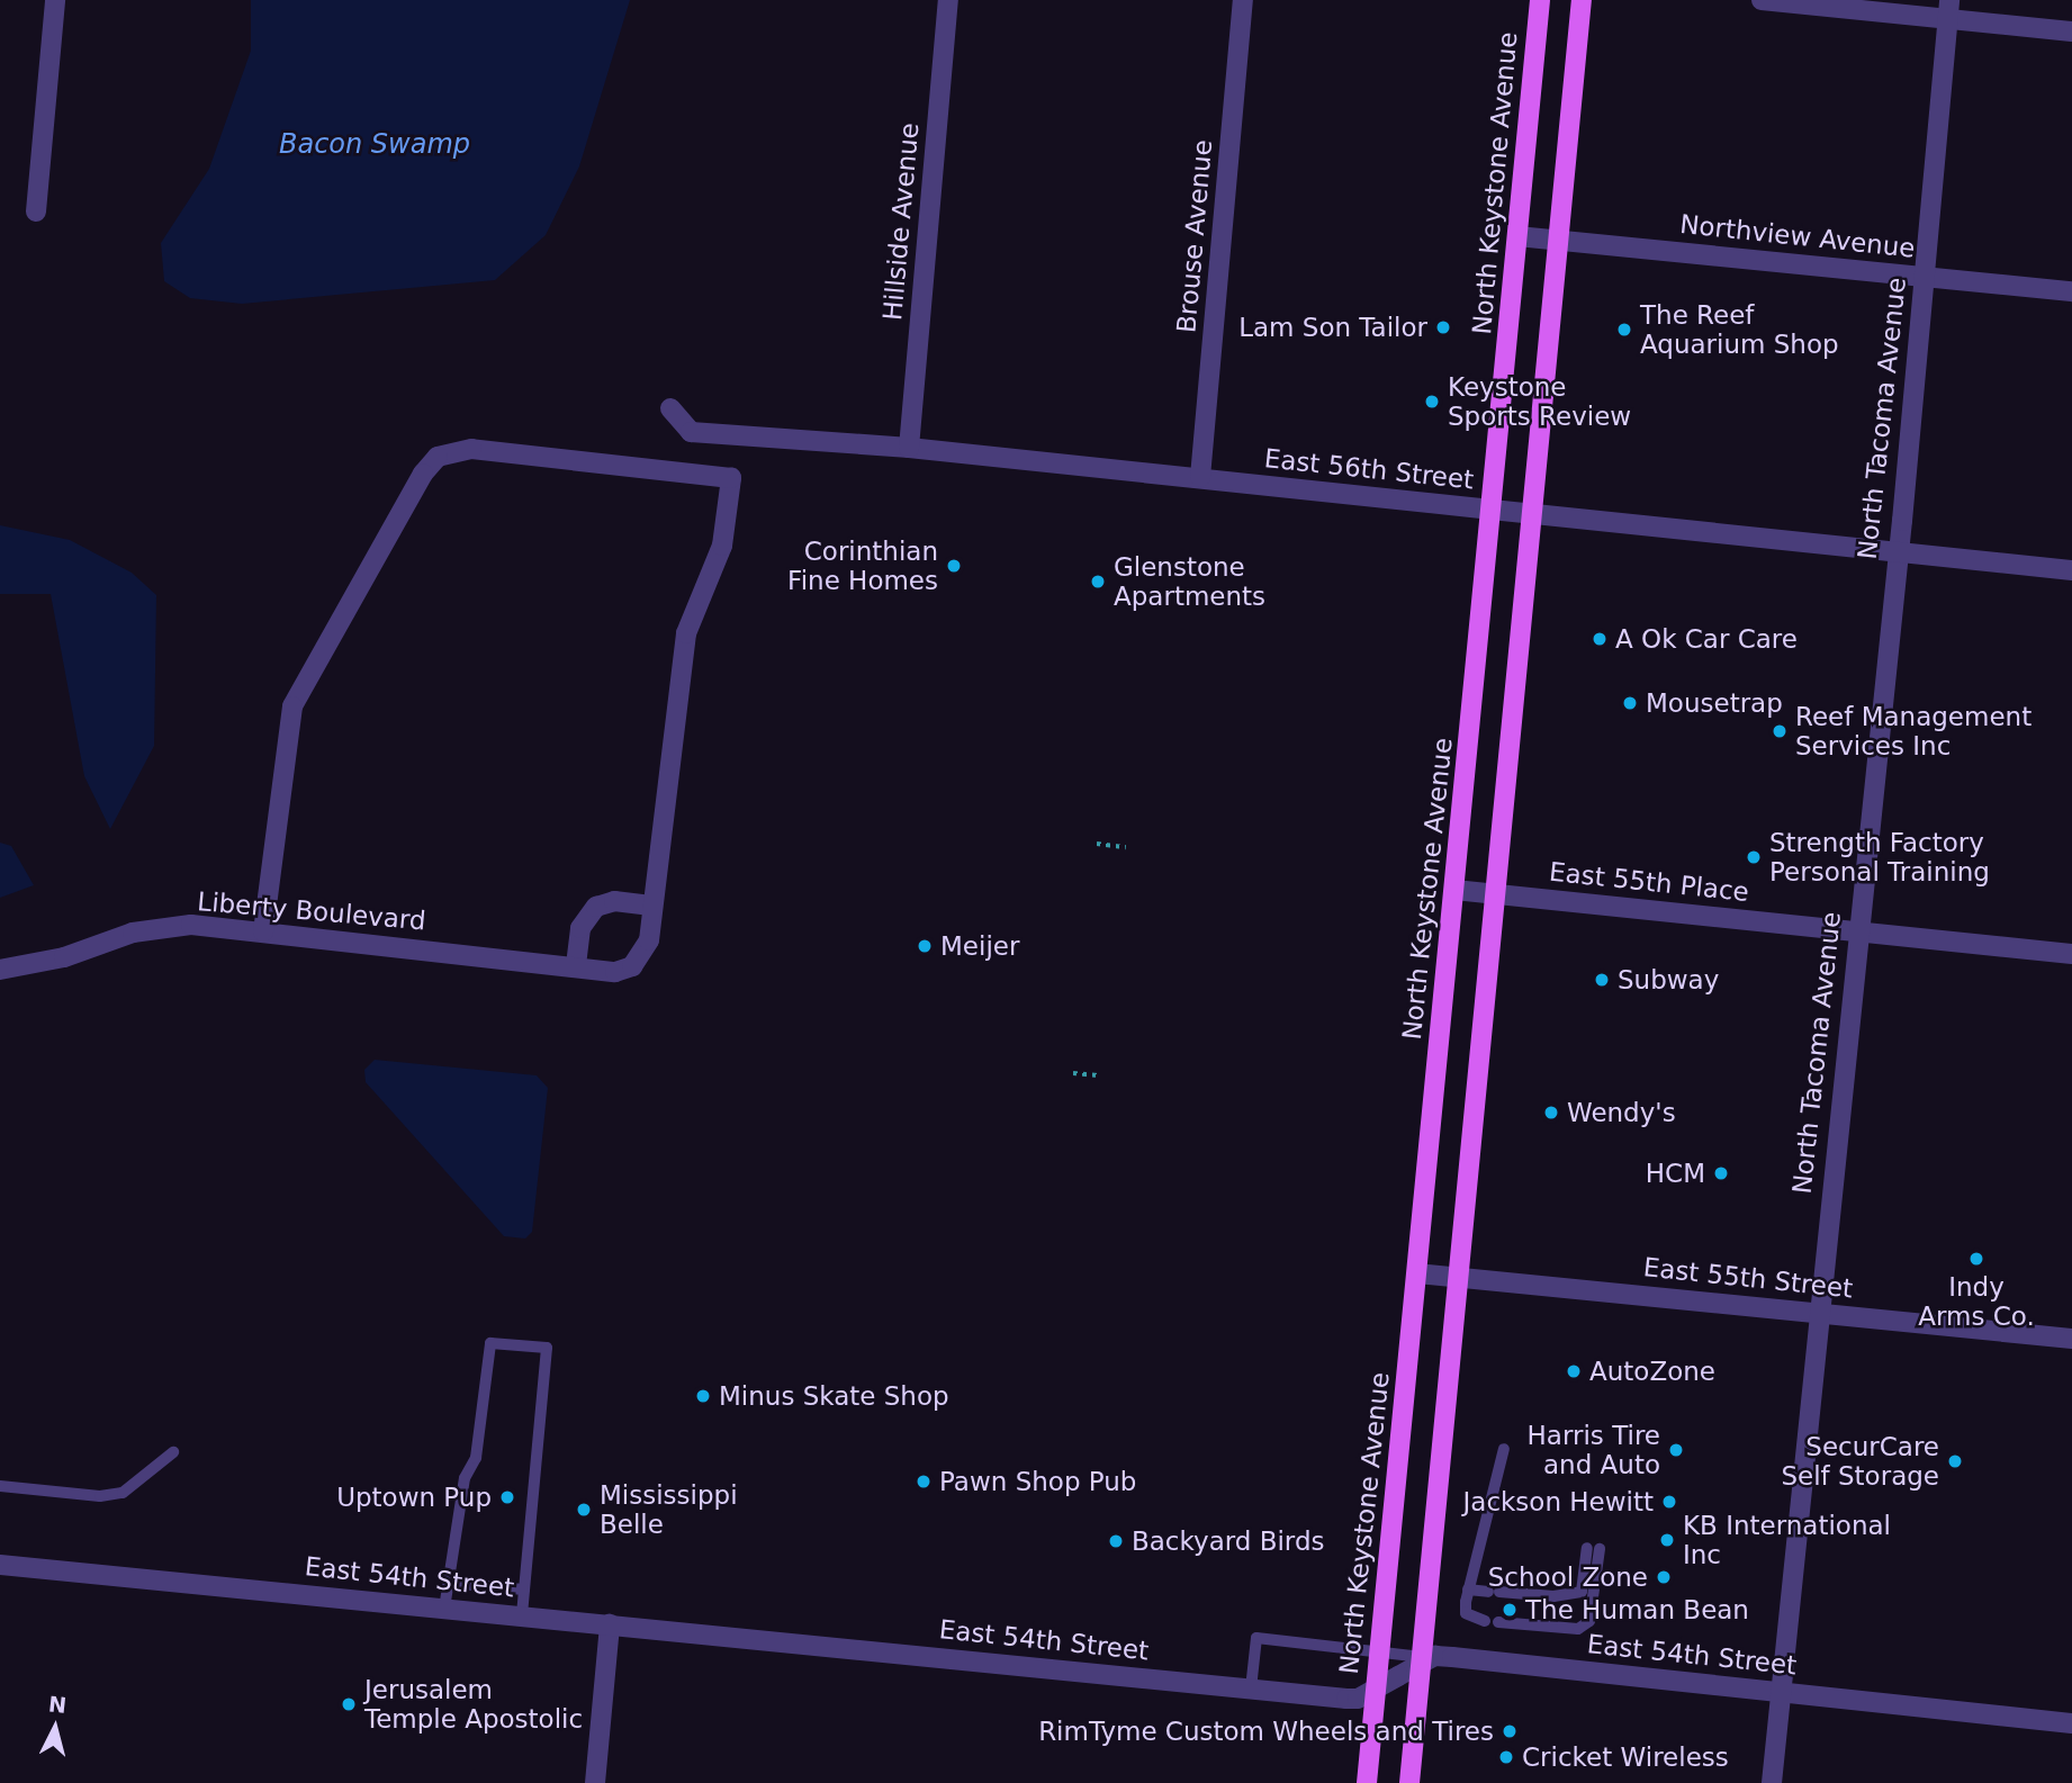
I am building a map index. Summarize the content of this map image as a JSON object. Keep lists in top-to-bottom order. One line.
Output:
{"streets":{"main road":["North Keystone Avenue"],"street":["Hillside Avenue","Brouse Avenue","Northview Avenue","North Tacoma Avenue","East 56th Street","East 55th Place","Liberty Boulevard","East 55th Street","East 54th Street"]},"crossings":[["North Keystone Avenue","Northview Avenue"],["North Keystone Avenue","East 56th Street"],["North Keystone Avenue","East 55th Place"],["North Keystone Avenue","East 55th Street"],["North Keystone Avenue","East 54th Street"],["Hillside Avenue","East 56th Street"],["Brouse Avenue","East 56th Street"],["Northview Avenue","North Tacoma Avenue"],["North Tacoma Avenue","East 56th Street"],["North Tacoma Avenue","East 55th Place"],["North Tacoma Avenue","East 55th Street"],["North Tacoma Avenue","East 54th Street"]],"water":["Bacon Swamp"],"places":["Lam Son Tailor","The Reef Aquarium Shop","Keystone Sports Review","Corinthian Fine Homes","Glenstone Apartments","A Ok Car Care","Mousetrap","Reef Management Services Inc","Strength Factory Personal Training","Meijer","Subway","Wendy's","HCM","Indy Arms Co.","AutoZone","Minus Skate Shop","Harris Tire and Auto","SecurCare Self Storage","Pawn Shop Pub","Uptown Pup","Jackson Hewitt","Mississippi Belle","KB International Inc","Backyard Birds","School Zone","The Human Bean","Jerusalem Temple Apostolic","RimTyme Custom Wheels and Tires","Cricket Wireless"],"north":"top"}
